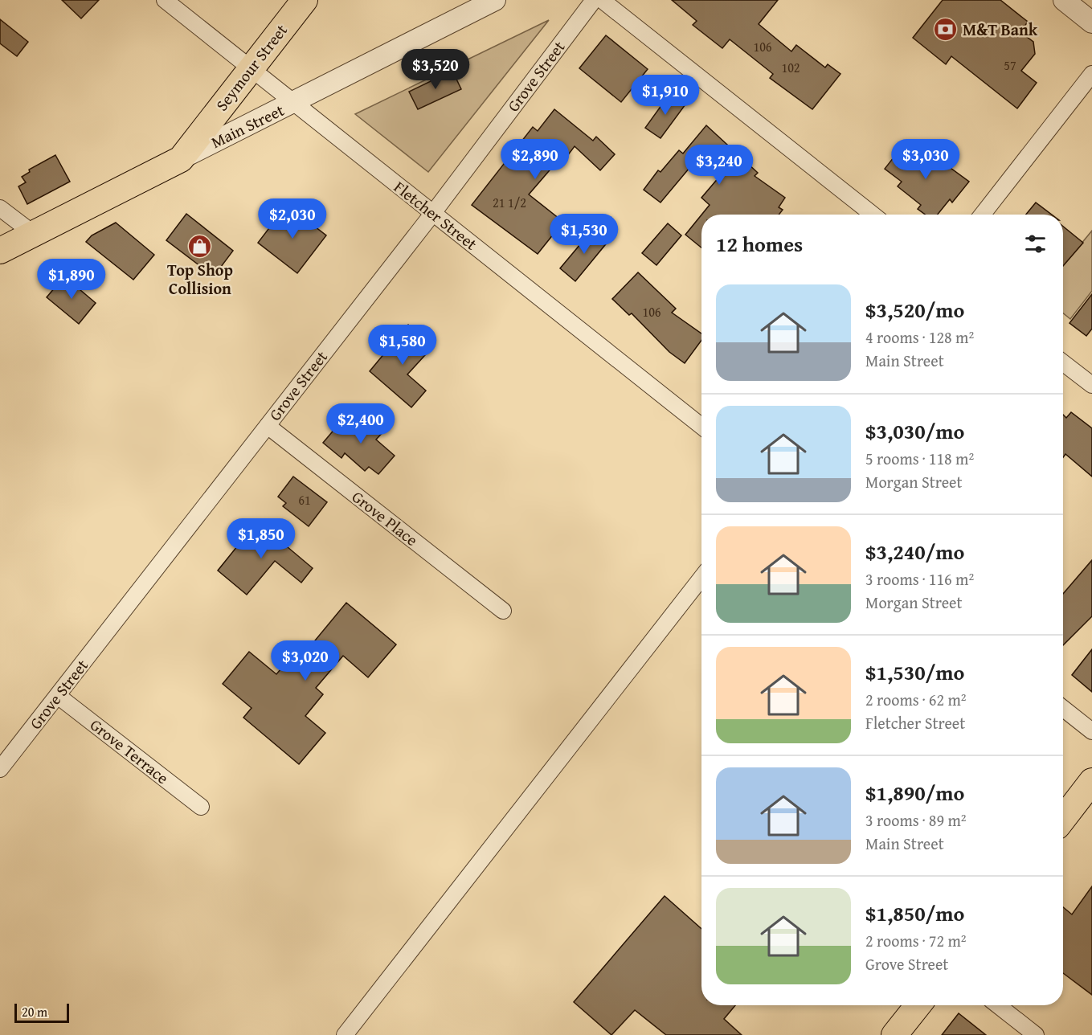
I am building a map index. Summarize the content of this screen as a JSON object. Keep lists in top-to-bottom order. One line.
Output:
{"streets":{"main road":["Seymour Street","Main Street"],"street":["Grove Street","Fletcher Street","Grove Place","Grove Terrace"]},"crossings":[["Seymour Street","Main Street"],["Seymour Street","Fletcher Street"],["Grove Street","Fletcher Street"],["Grove Street","Grove Place"],["Grove Street","Grove Terrace"],["Main Street","Fletcher Street"]],"places":{"bank":["M&T Bank"],"shop":["Top Shop Collision"]},"house_numbers":["106","57","102","21 1/2","106","61"],"scale_bar":"20 m","page":{"price":["$3,520","$1,910","$2,890","$3,030","$3,240","$2,030","$1,530","$1,890","$1,580","$2,400","$1,850","$3,020"],"heading":"12 homes","list":[{"name":"$3,520/mo","note":"4 rooms · 128 m² · Main Street"},{"name":"$3,030/mo","note":"5 rooms · 118 m² · Morgan Street"},{"name":"$3,240/mo","note":"3 rooms · 116 m² · Morgan Street"},{"name":"$1,530/mo","note":"2 rooms · 62 m² · Fletcher Street"},{"name":"$1,890/mo","note":"3 rooms · 89 m² · Main Street"},{"name":"$1,850/mo","note":"2 rooms · 72 m² · Grove Street"}],"scale":"20 m"}}
